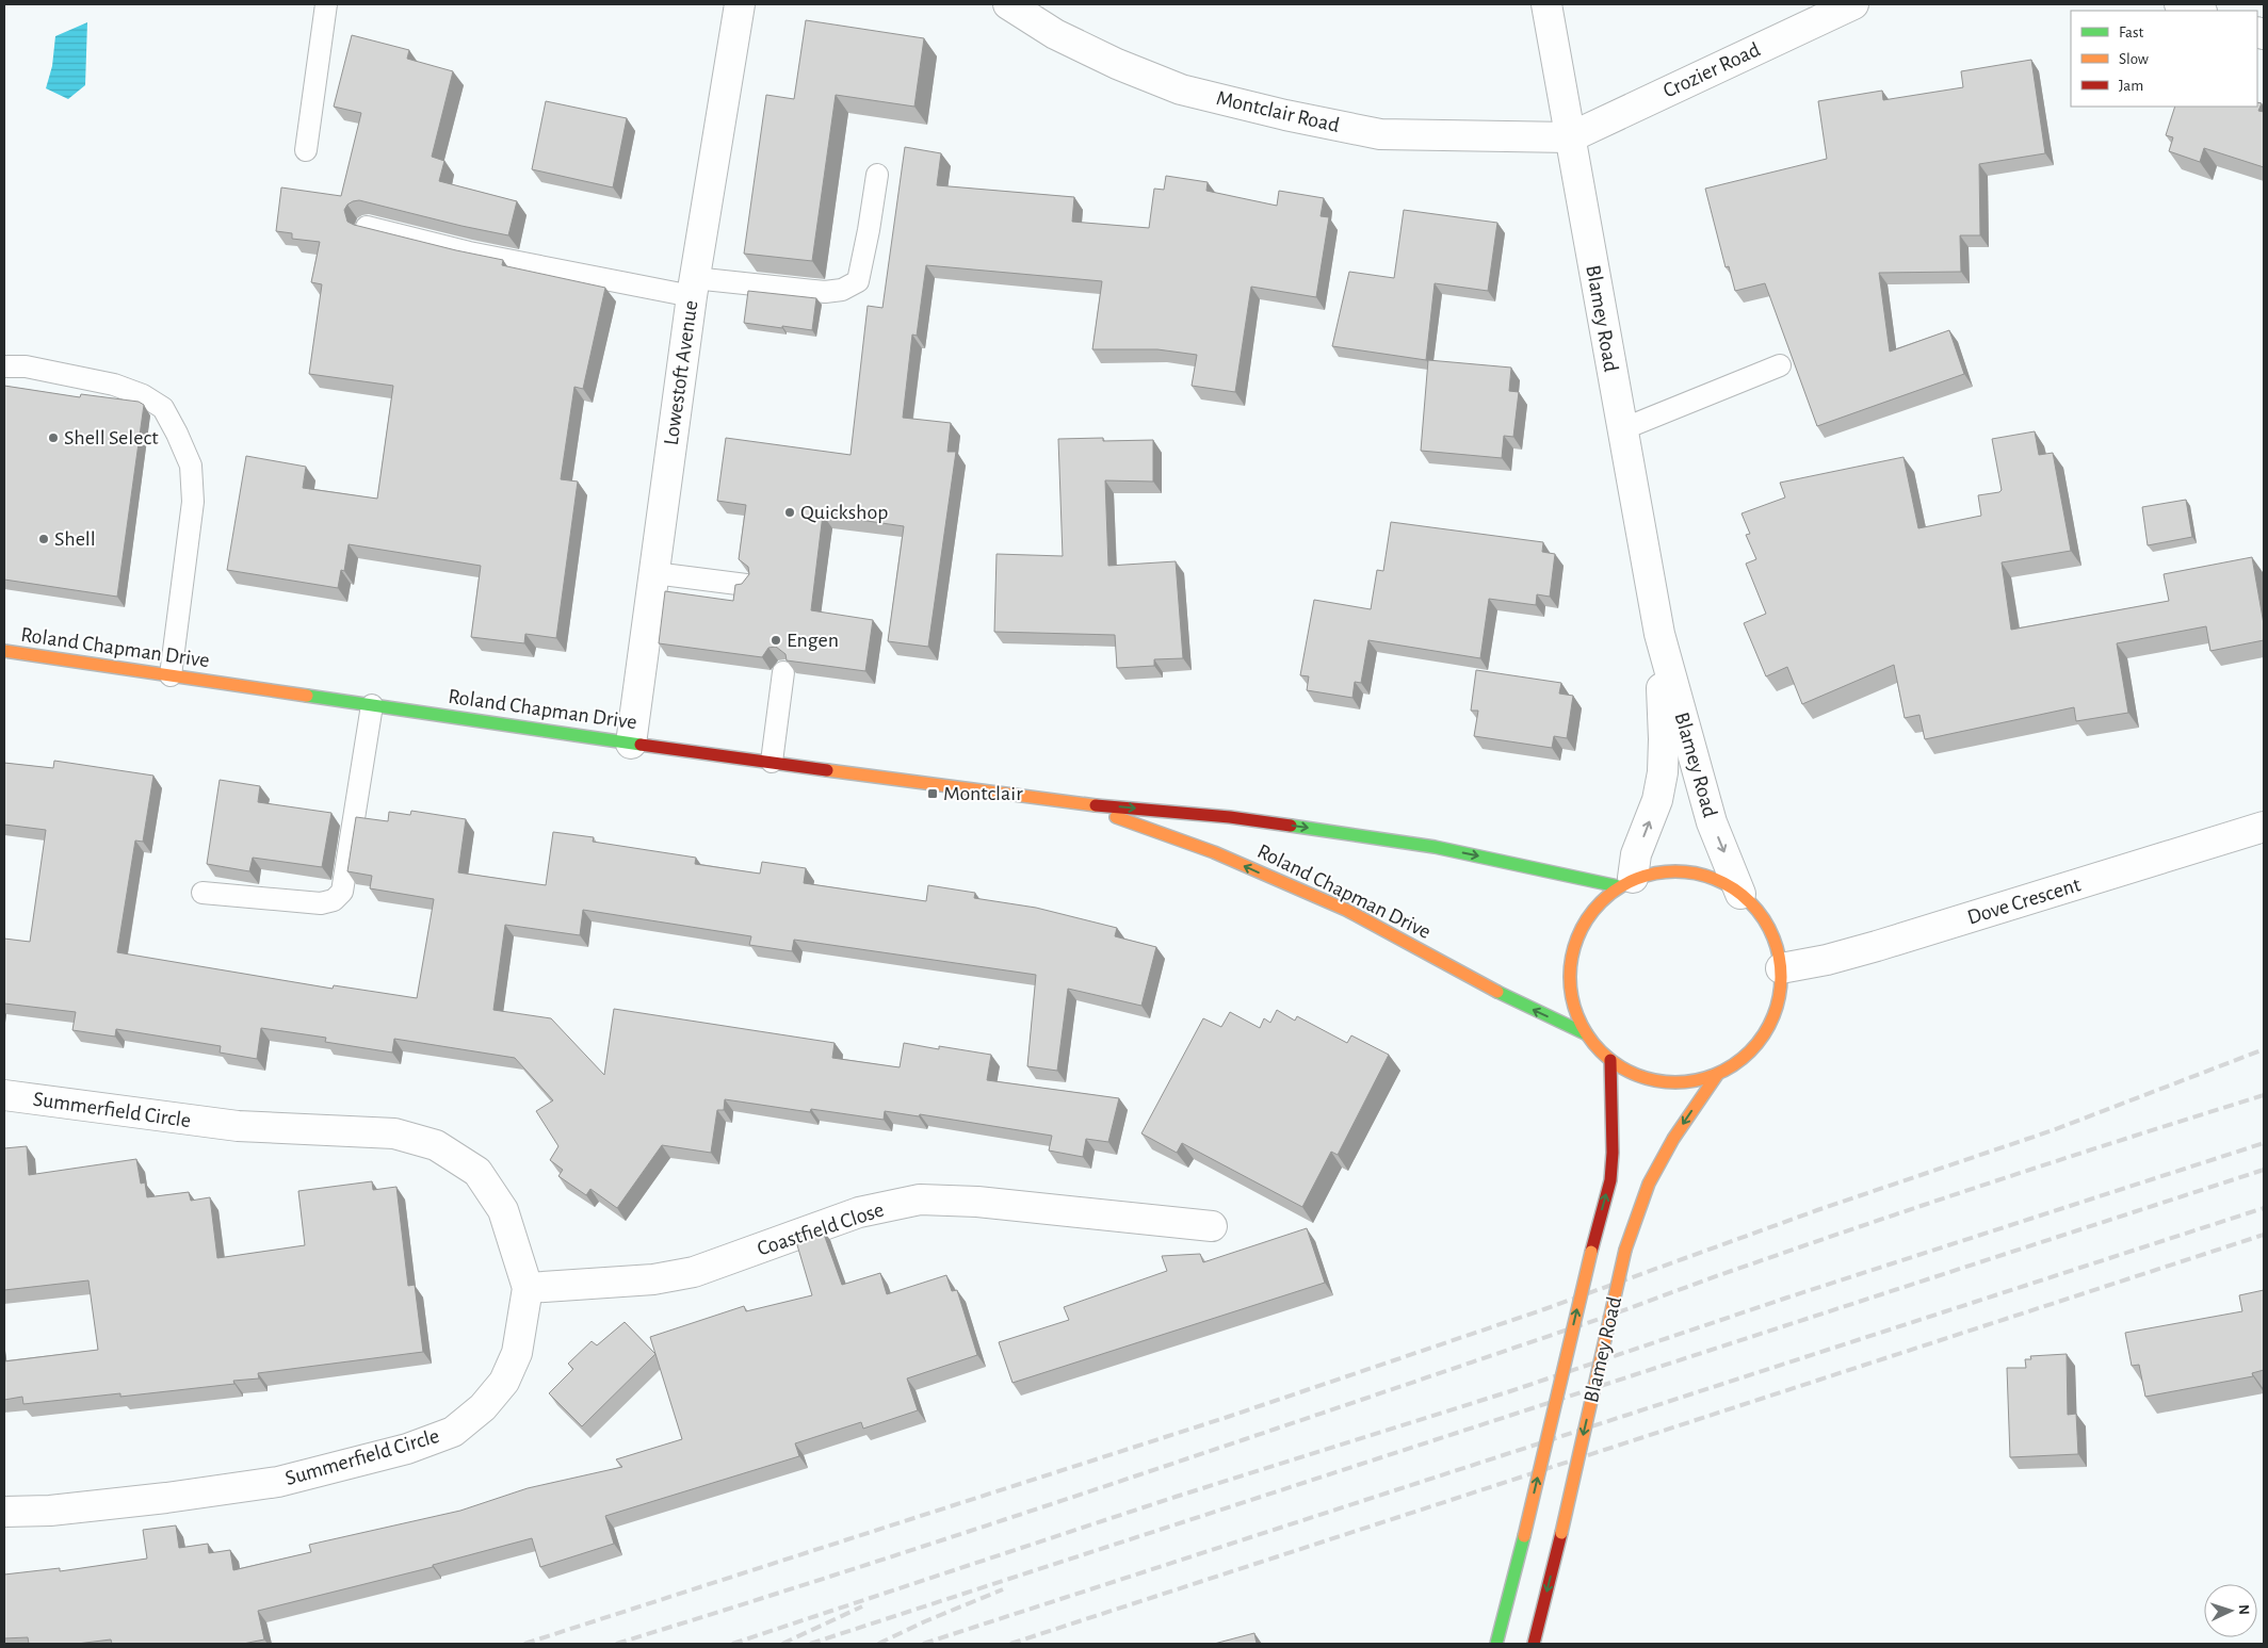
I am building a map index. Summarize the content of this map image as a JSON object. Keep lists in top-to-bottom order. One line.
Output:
{"streets":{"street":["Crozier Road","Montclair Road","Blamey Road","Lowestoft Avenue","Roland Chapman Drive","Dove Crescent","Summerfield Circle","Coastfield Close"]},"crossings":[["Crozier Road","Montclair Road"],["Crozier Road","Blamey Road"],["Montclair Road","Blamey Road"],["Blamey Road","Roland Chapman Drive"],["Lowestoft Avenue","Roland Chapman Drive"],["Summerfield Circle","Coastfield Close"]],"places":{"other":["Shell Select","Quickshop","Shell","Engen"],"transit":["Montclair"]},"legend":["Fast","Slow","Jam"],"north":"right"}
